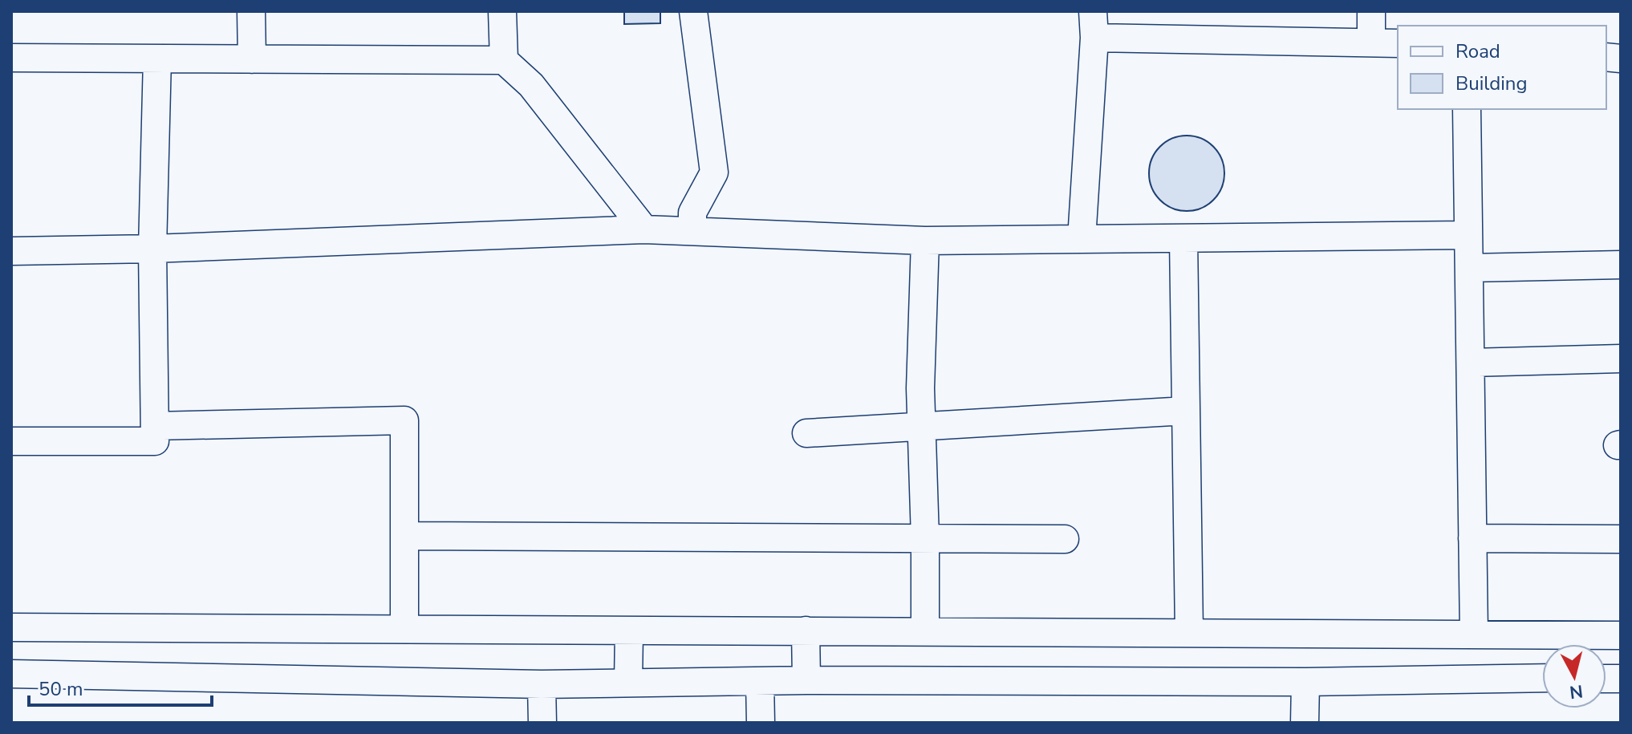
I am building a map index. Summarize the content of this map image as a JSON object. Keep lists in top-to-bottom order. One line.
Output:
{"legend":["Road","Building"],"scale_bar":"50 m","north":"bottom"}
